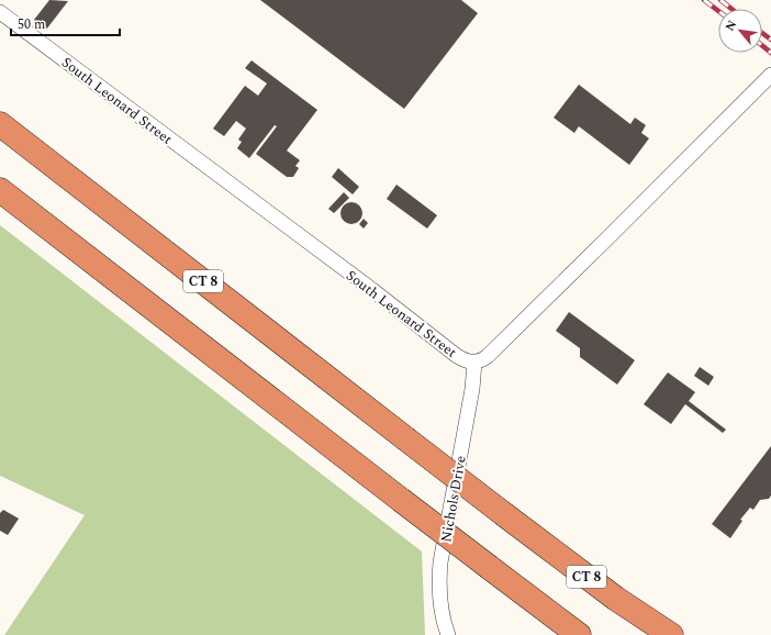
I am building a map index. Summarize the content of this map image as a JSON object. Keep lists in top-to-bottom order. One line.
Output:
{"streets":{"highway":["CT 8"],"street":["South Leonard Street","Nichols Drive"]},"crossings":[["South Leonard Street","Nichols Drive"]],"scale_bar":"50 m","north":"top left"}
